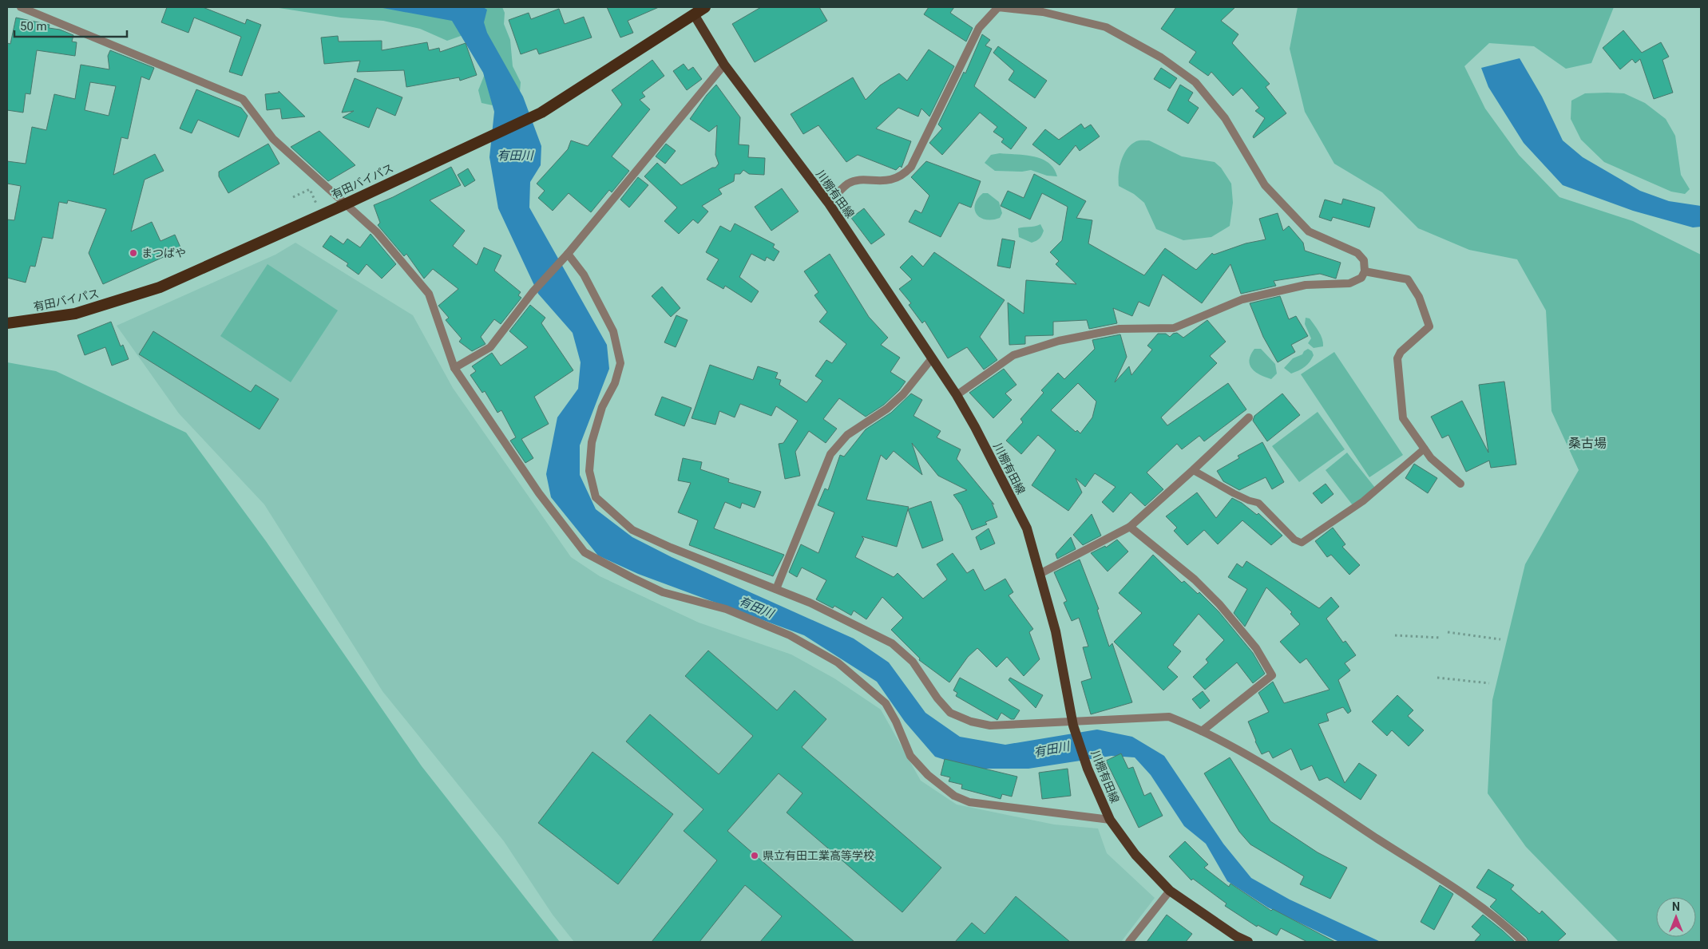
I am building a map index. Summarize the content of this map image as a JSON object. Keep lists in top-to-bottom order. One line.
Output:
{"streets":{"highway":["有田バイパス"],"main road":["川棚有田線"]},"crossings":[["有田バイパス","川棚有田線"]],"districts":["桑古場"],"water":["有田川"],"places":["まつばや","県立有田工業高等学校"],"scale_bar":"50 m","north":"top"}
